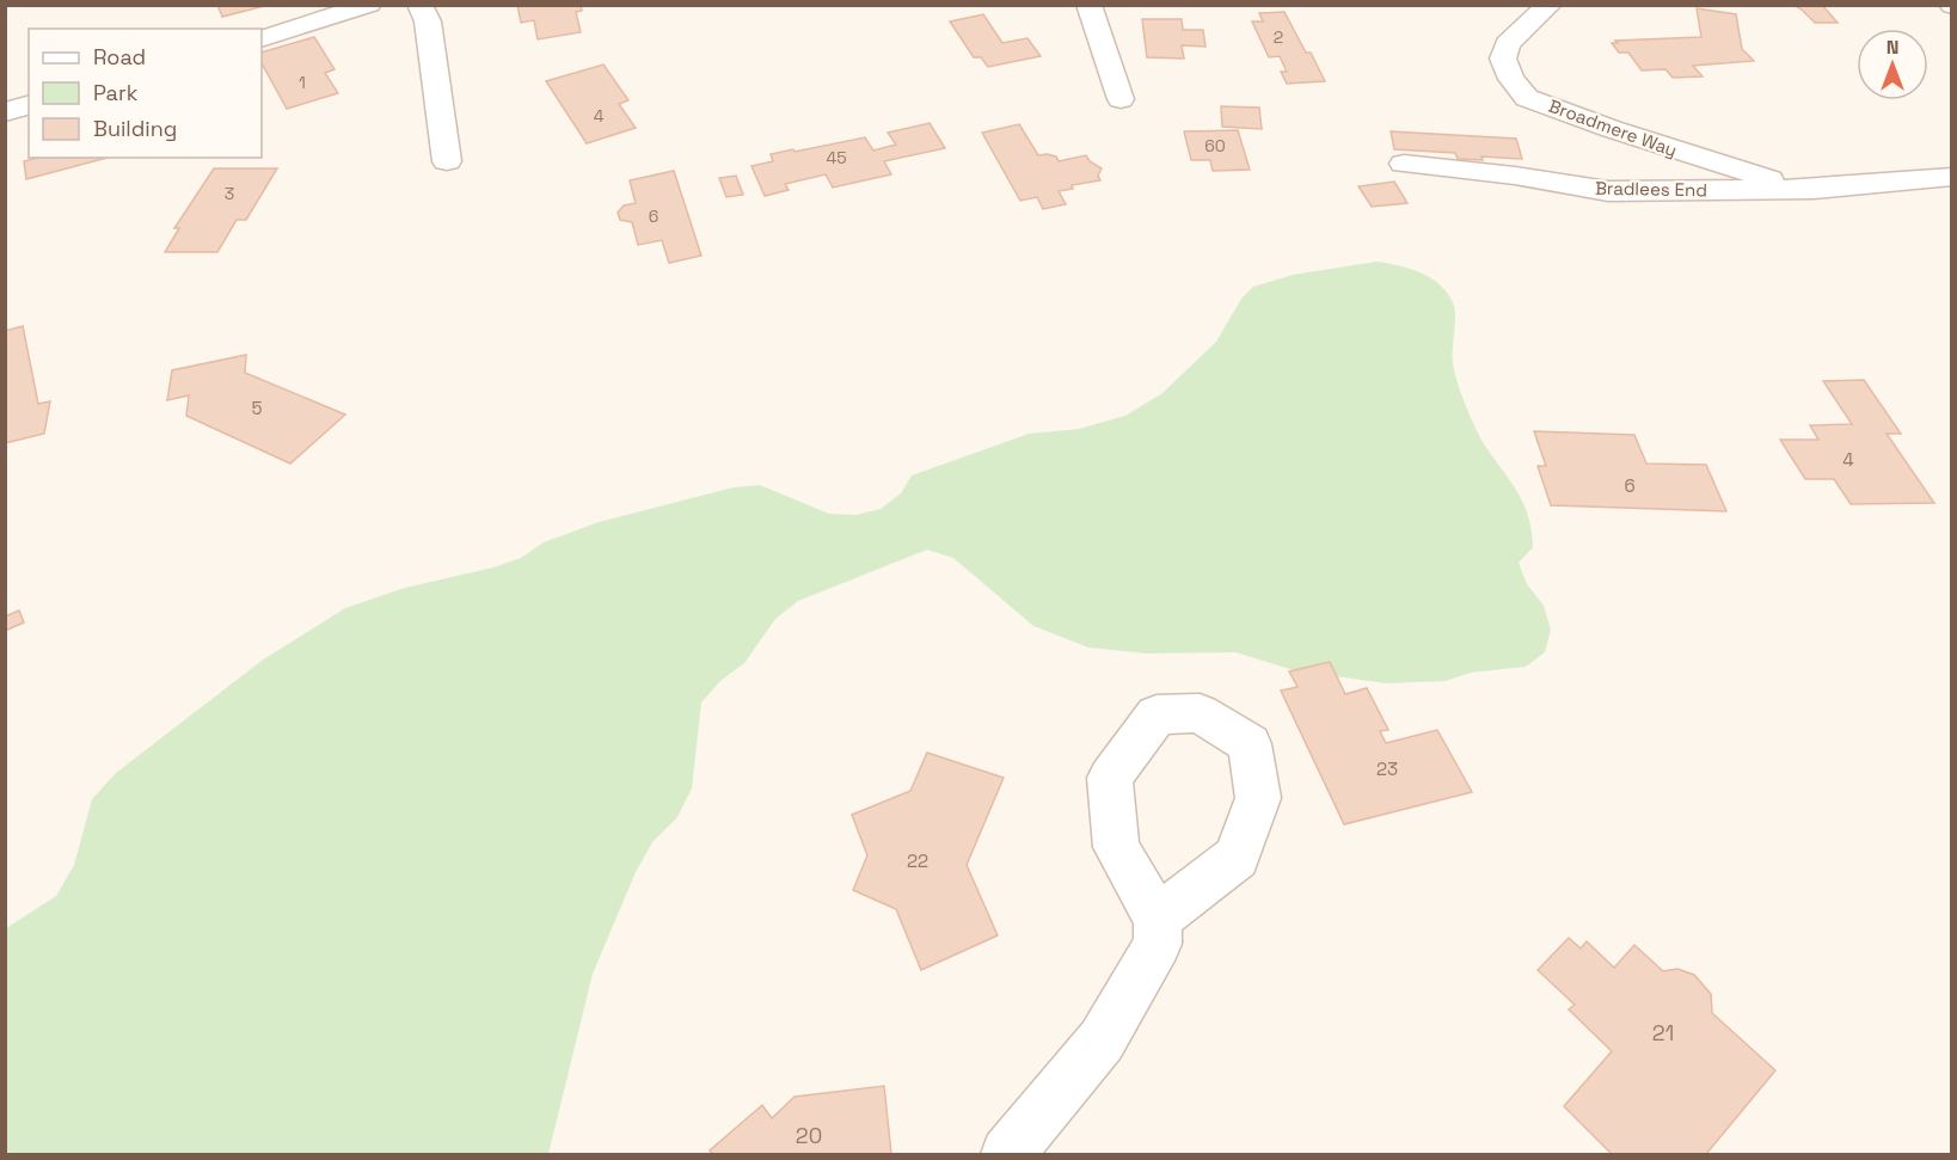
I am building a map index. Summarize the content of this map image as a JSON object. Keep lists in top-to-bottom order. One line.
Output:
{"streets":{"street":["Broadmere Way","Bradlees End"]},"crossings":[["Broadmere Way","Bradlees End"]],"house_numbers":["2","1","4","60","45","3","6","5","4","6","23","22","21","20"],"legend":["Road","Park","Building"],"north":"top"}
